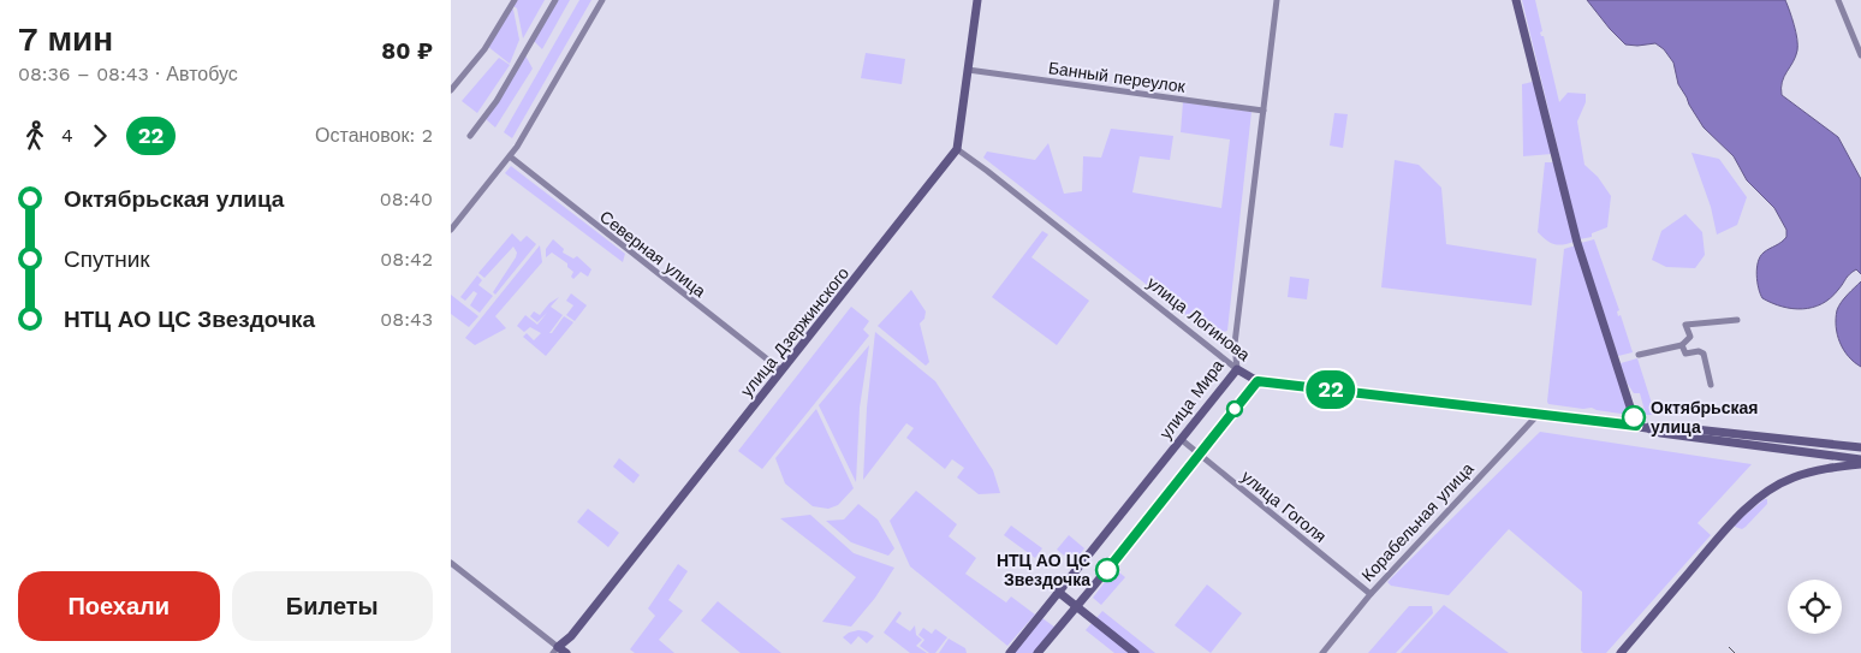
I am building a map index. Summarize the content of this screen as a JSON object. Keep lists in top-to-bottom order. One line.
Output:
{"streets":{"main road":["улица Логинова","улица Дзержинского","улица Мира"],"street":["Банный переулок","Северная улица","улица Гоголя","Корабельная улица"]},"crossings":[["Банный переулок","улица Дзержинского"],["Банный переулок","улица Мира"],["Северная улица","улица Дзержинского"],["улица Логинова","улица Дзержинского"],["улица Логинова","улица Мира"],["улица Логинова","Корабельная улица"],["улица Мира","улица Гоголя"],["улица Гоголя","Корабельная улица"]],"places":["Октябрьская улица","НТЦ АО ЦС Звездочка"],"lines":["bus line 22"],"page":{"heading":["7 мин","08:36 – 08:43 · Автобус","80 ₽"],"on_map":"22","legs":["4","22","Остановок: 2"],"list":[{"name":"Октябрьская улица","value":"08:40"},{"name":"Спутник","value":"08:42"},{"name":"НТЦ АО ЦС Звездочка","value":"08:43"}],"buttons":["Поехали","Билеты"]}}
